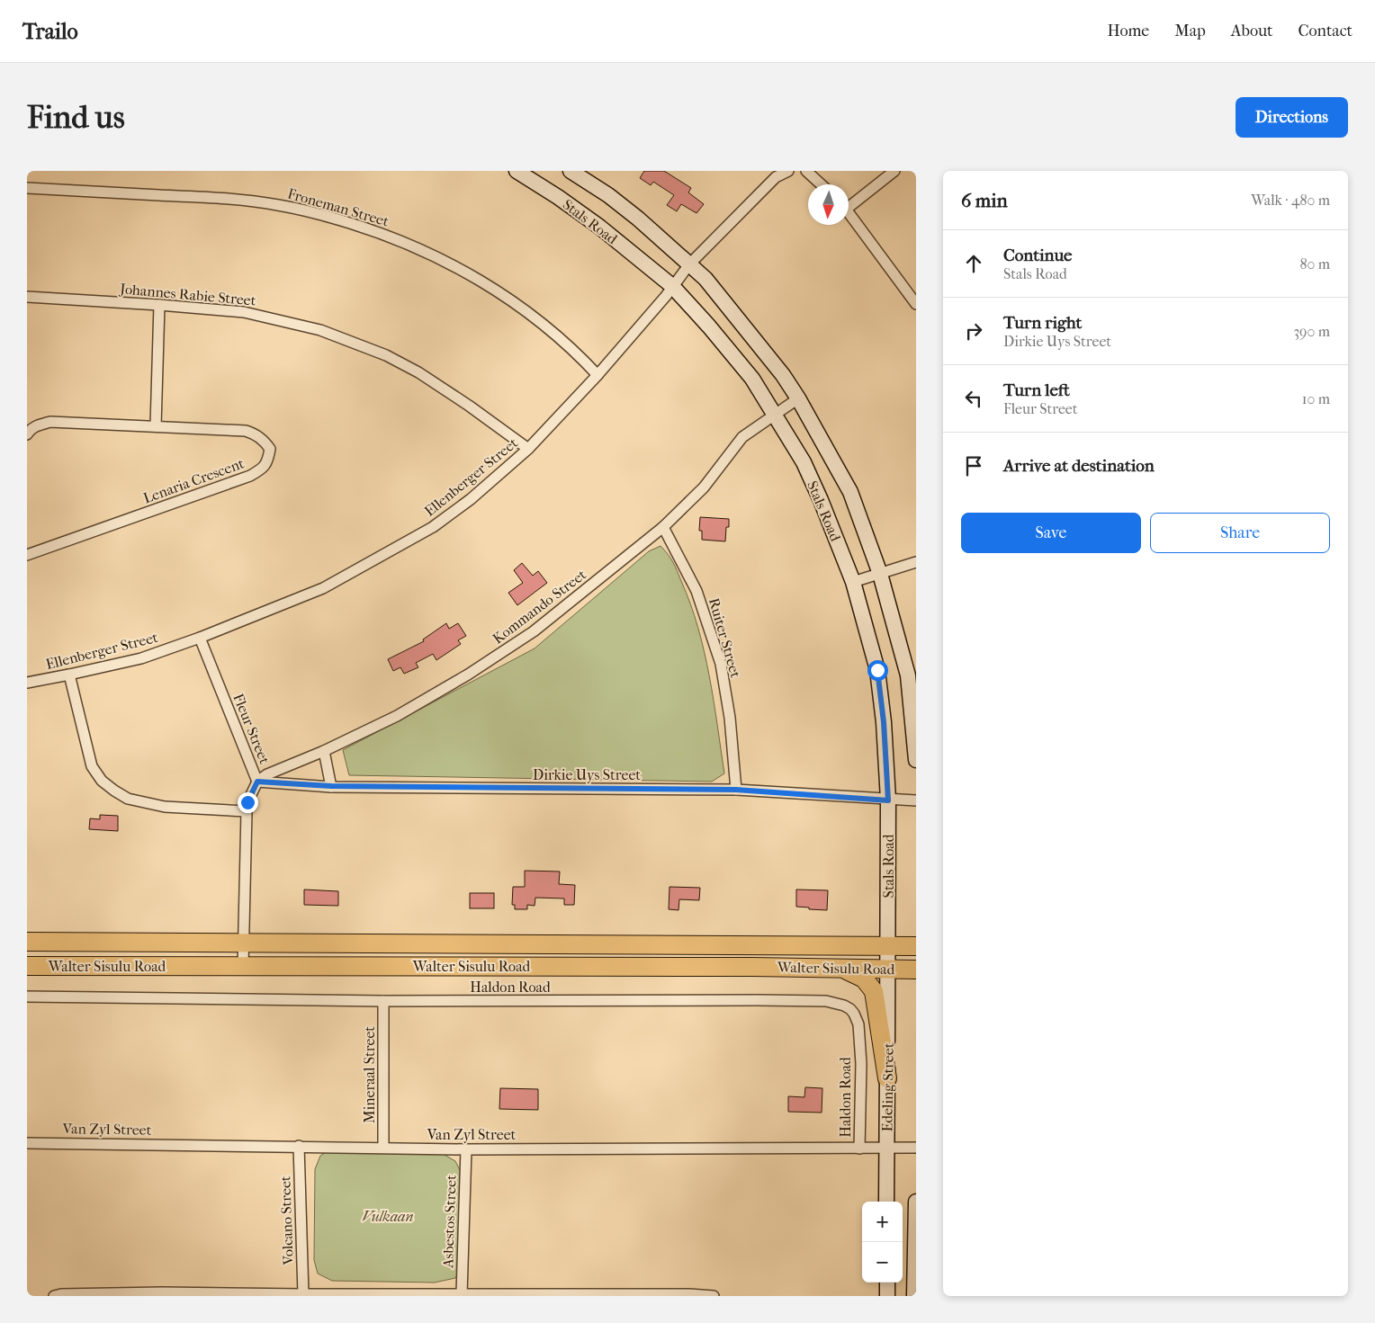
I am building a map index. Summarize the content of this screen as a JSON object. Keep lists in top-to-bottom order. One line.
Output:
{"streets":{"highway":["Walter Sisulu Road"],"street":["Froneman Street","Stals Road","Johannes Rabie Street","Ellenberger Street","Lenaria Crescent","Kommando Street","Ruiter Street","Fleur Street","Dirkie Uys Street","Haldon Road","Mineraal Street","Edeling Street","Van Zyl Street","Volcano Street","Asbestos Street"]},"crossings":[["Froneman Street","Ellenberger Street"],["Stals Road","Ellenberger Street"],["Stals Road","Kommando Street"],["Stals Road","Dirkie Uys Street"],["Stals Road","Walter Sisulu Road"],["Stals Road","Edeling Street"],["Johannes Rabie Street","Ellenberger Street"],["Ellenberger Street","Fleur Street"],["Kommando Street","Ruiter Street"],["Kommando Street","Fleur Street"],["Kommando Street","Dirkie Uys Street"],["Ruiter Street","Dirkie Uys Street"],["Fleur Street","Dirkie Uys Street"],["Fleur Street","Walter Sisulu Road"],["Walter Sisulu Road","Edeling Street"],["Haldon Road","Mineraal Street"],["Haldon Road","Van Zyl Street"],["Mineraal Street","Van Zyl Street"],["Edeling Street","Van Zyl Street"],["Van Zyl Street","Volcano Street"],["Van Zyl Street","Asbestos Street"]],"parks":["Vulkaan"],"north":"bottom","page":{"header":"Trailo","nav":["Home","Map","About","Contact"],"buttons":["Directions",["Save","Share"]],"title":"Find us","heading":["6 min","Walk · 480 m"],"list":[["Continue","Stals Road","80 m"],["Turn right","Dirkie Uys Street","390 m"],["Turn left","Fleur Street","10 m"],"Arrive at destination"],"map_buttons":["+","−"]}}
